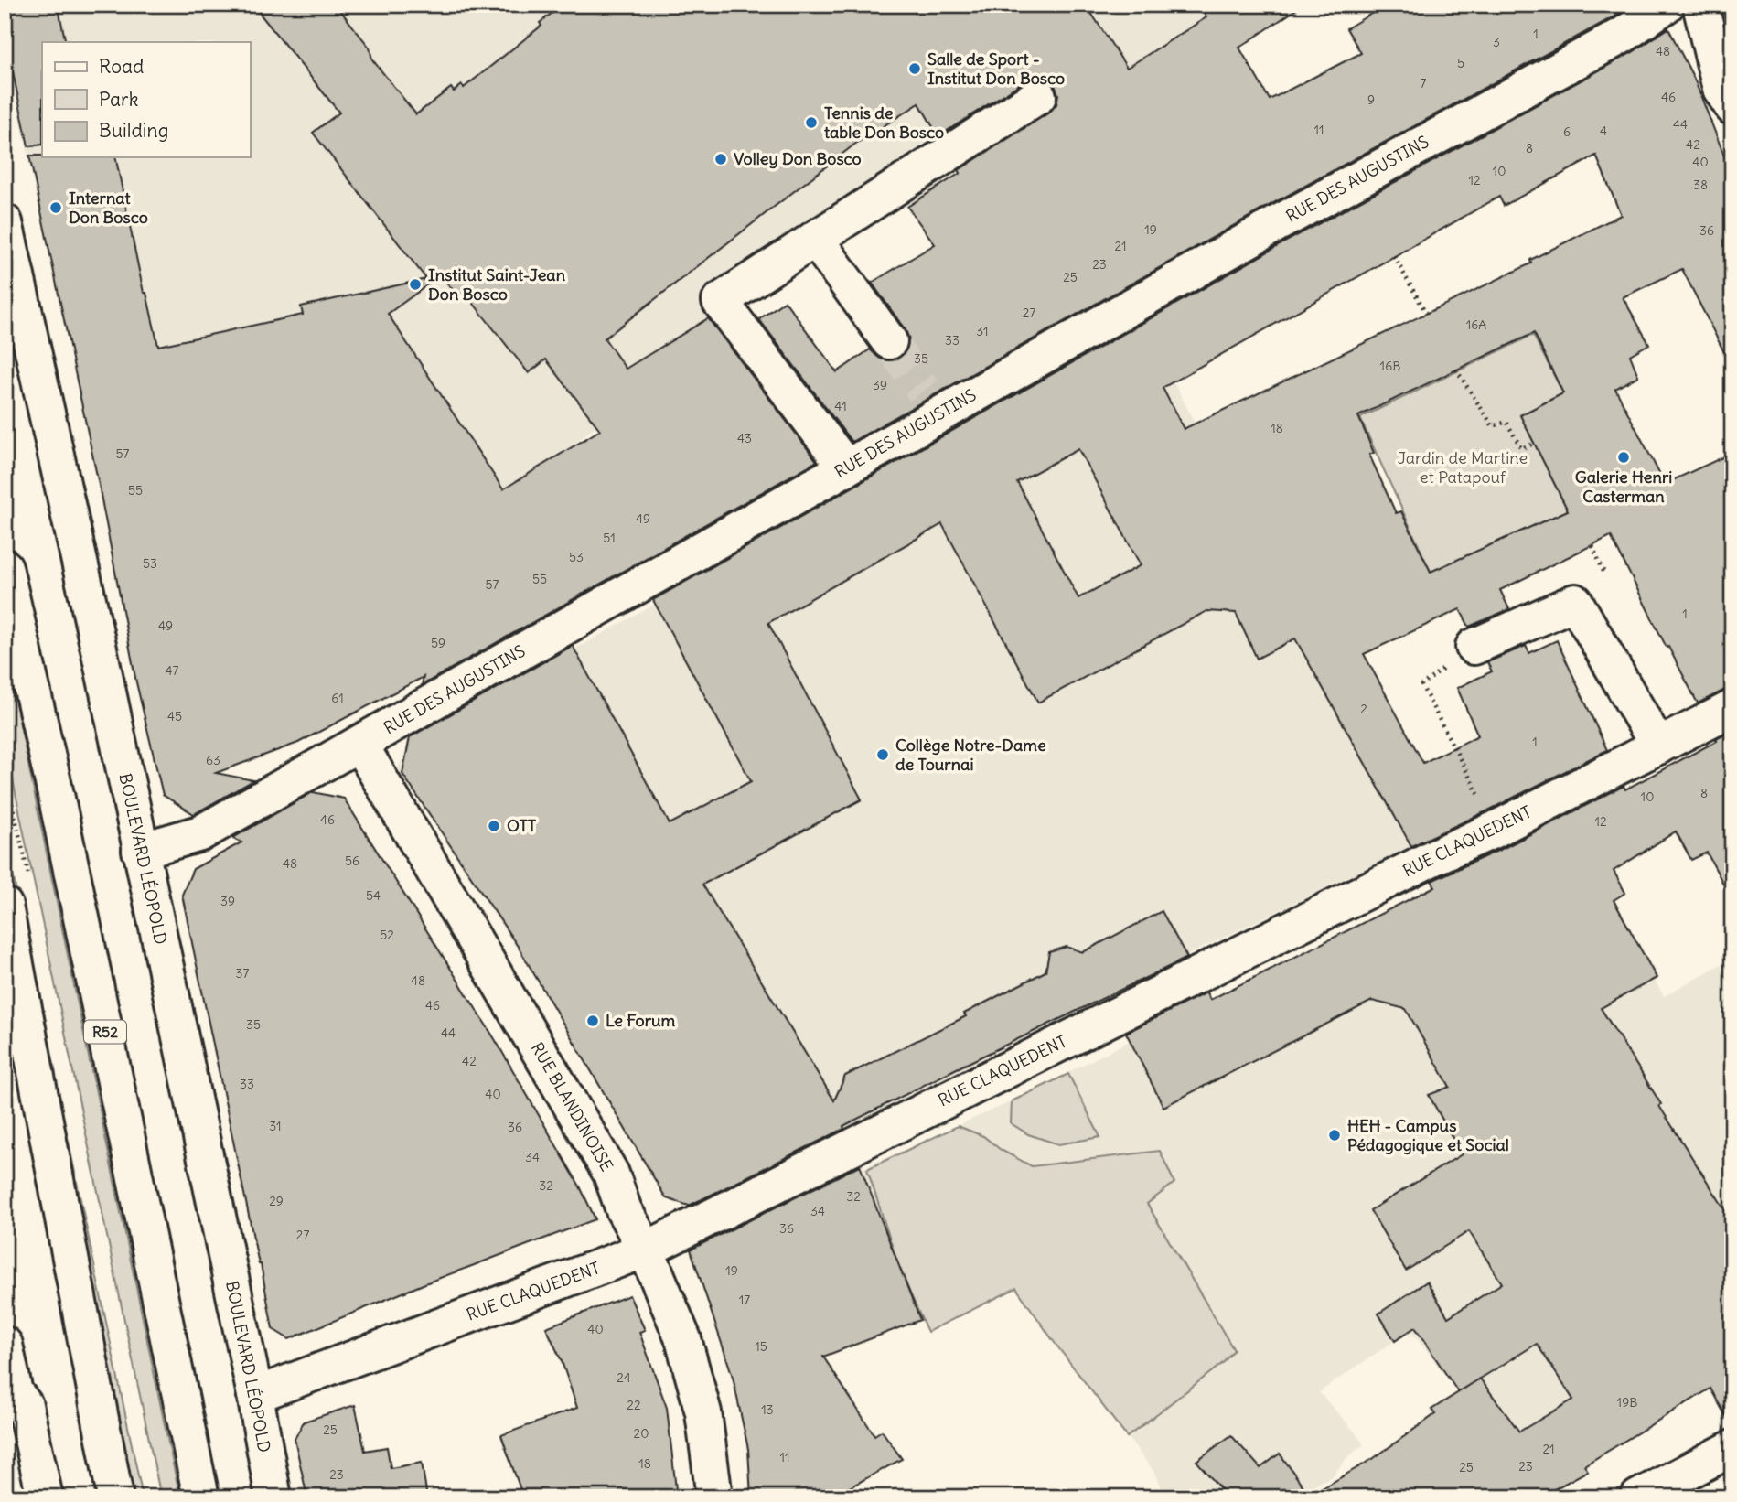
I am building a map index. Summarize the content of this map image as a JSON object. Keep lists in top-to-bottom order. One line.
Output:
{"streets":{"street":["RUE DES AUGUSTINS","RUE CLAQUEDENT","BOULEVARD LÉOPOLD","R52","RUE BLANDINOISE"]},"crossings":[["RUE DES AUGUSTINS","BOULEVARD LÉOPOLD"],["RUE DES AUGUSTINS","RUE BLANDINOISE"],["RUE CLAQUEDENT","BOULEVARD LÉOPOLD"],["RUE CLAQUEDENT","RUE BLANDINOISE"]],"parks":["Jardin de Martine et Patapouf"],"places":["Salle de Sport - Institut Don Bosco","Tennis de table Don Bosco","Volley Don Bosco","Internat Don Bosco","Institut Saint-Jean Don Bosco","Galerie Henri Casterman","Collège Notre-Dame de Tournai","OTT","Le Forum","HEH - Campus Pédagogique et Social"],"house_numbers":["1","3","48","5","7","46","9","44","11","4","6","42","8","40","10","12","38","19","36","21","23","25","27","16A","31","33","35","16B","39","41","18","43","57","55","49","51","53","53","55","57","1","49","59","47","61","2","45","1","63","8","10","46","12","56","48","54","39","52","37","48","46","35","44","42","33","40","31","36","34","32","32","29","34","36","27","19","17","40","15","24","19B","22","13","25","20","21","11","18","23","25","23"],"legend":["Road","Park","Building"]}
